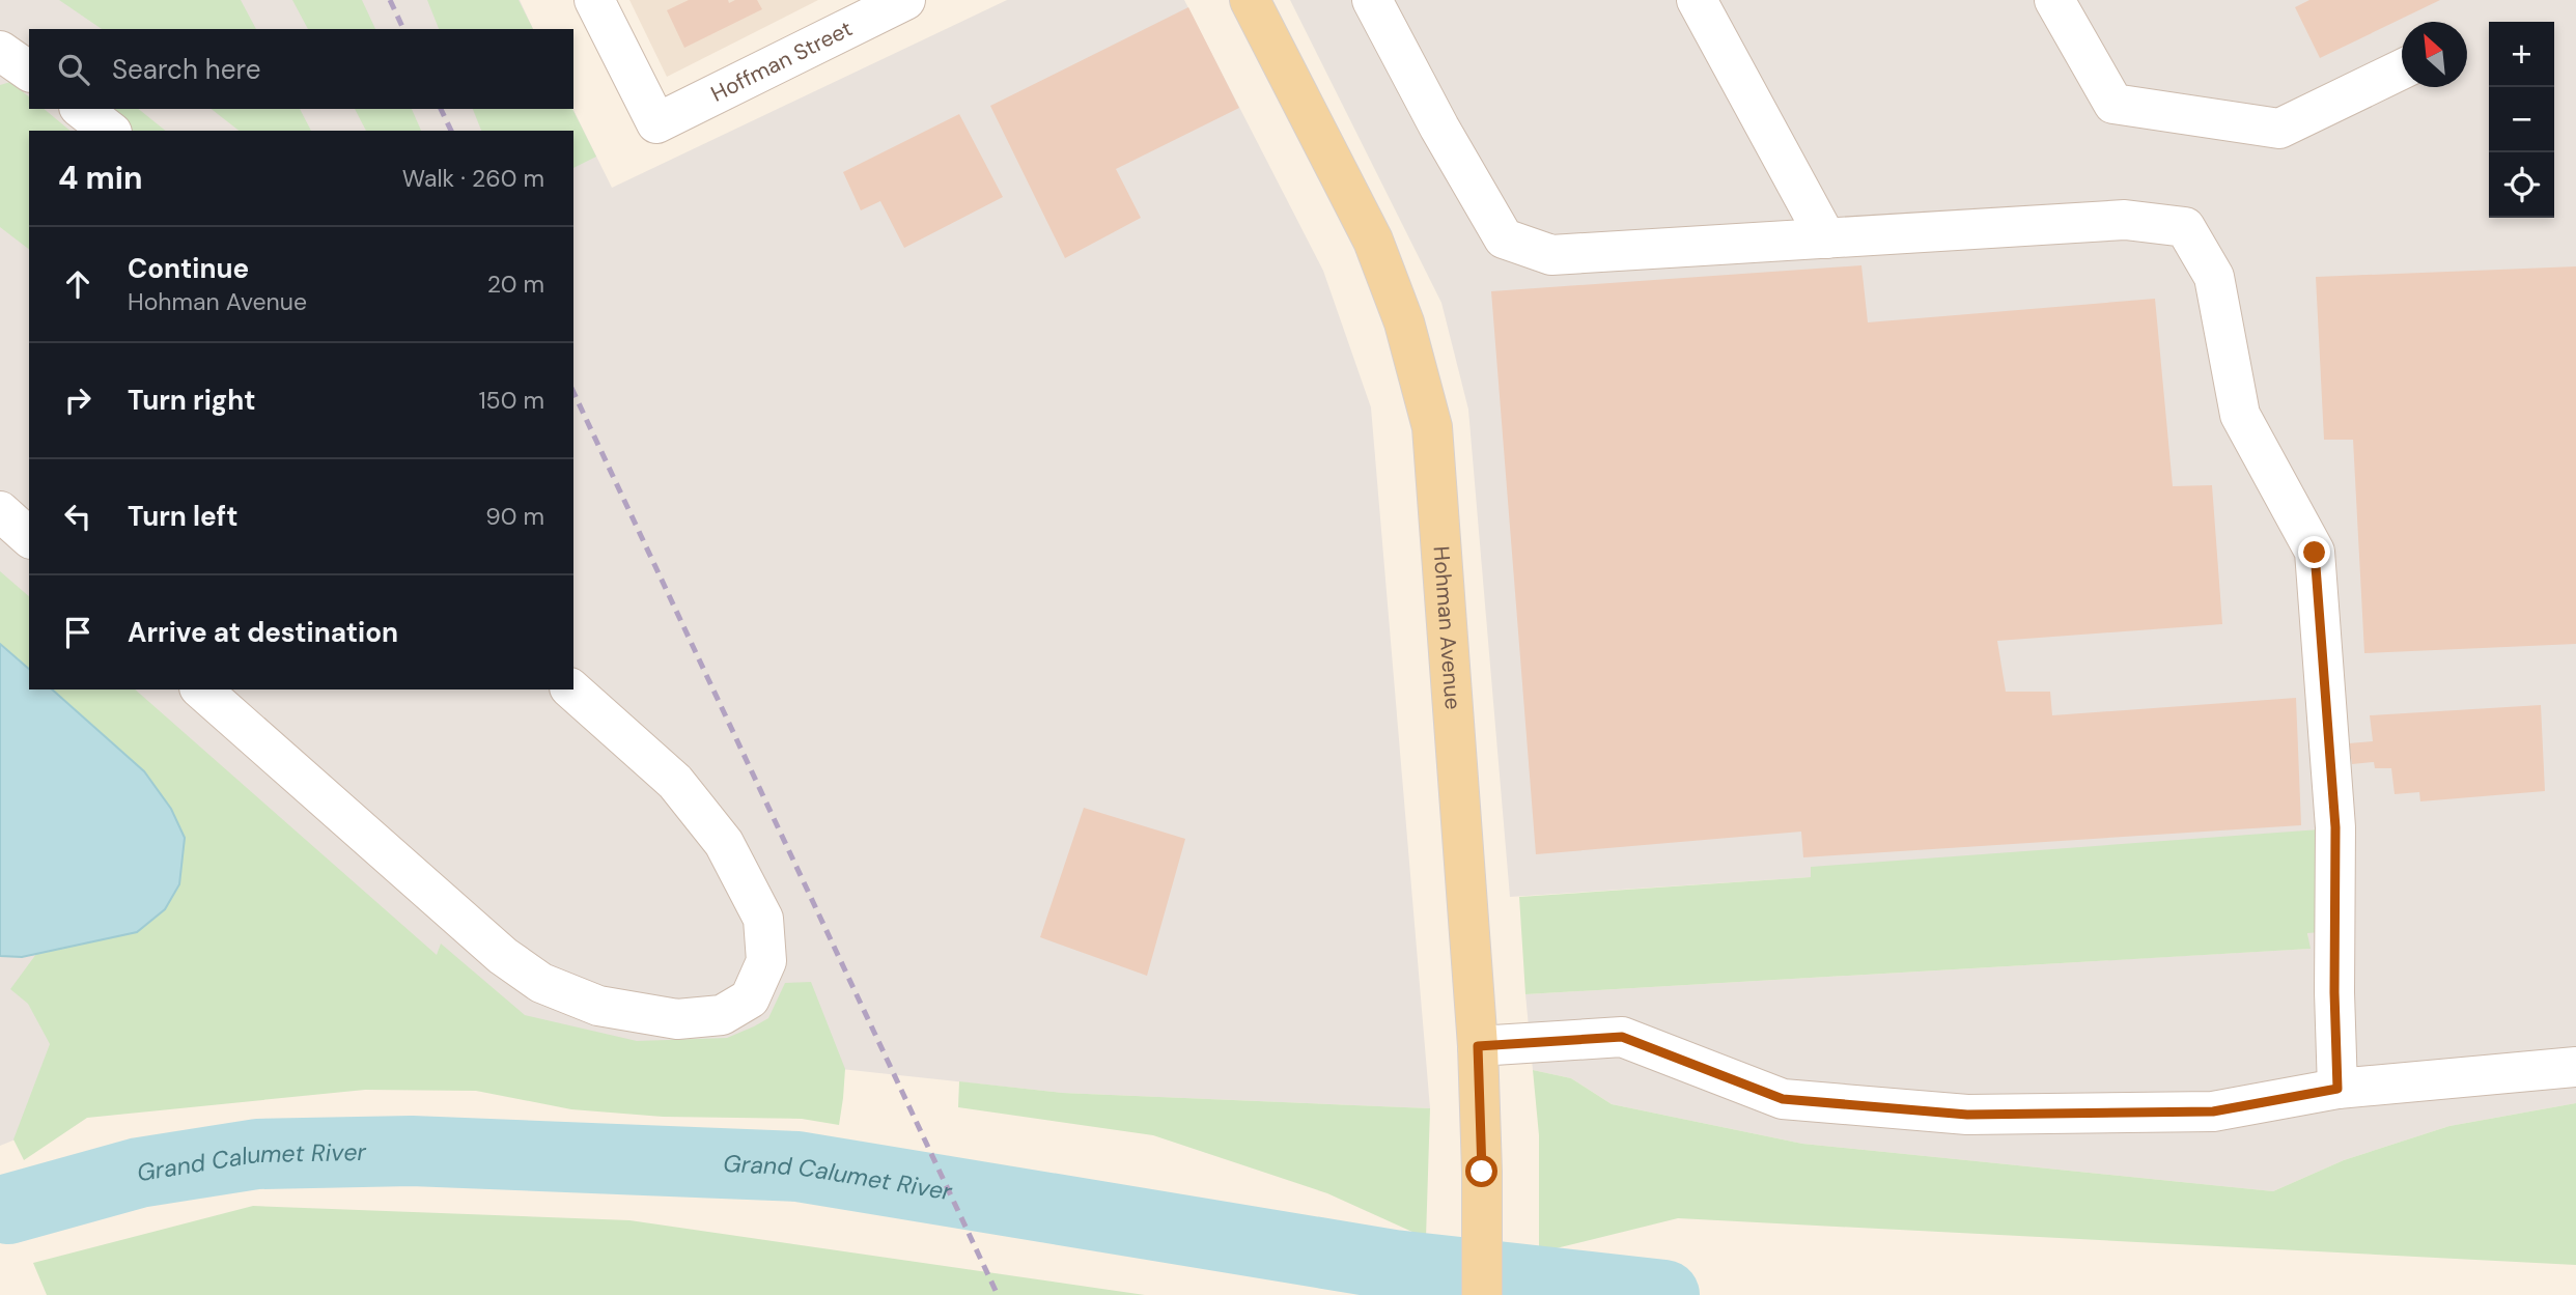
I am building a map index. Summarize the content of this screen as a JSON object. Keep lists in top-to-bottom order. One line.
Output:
{"streets":{"main road":["Hohman Avenue"],"street":["Hoffman Street"]},"water":["Grand Calumet River"],"north":"top left","page":{"map_buttons":["+","−"],"search":"Search here","heading":["4 min","Walk · 260 m"],"list":[["Continue","Hohman Avenue","20 m"],["Turn right","150 m"],["Turn left","90 m"],"Arrive at destination"]}}
